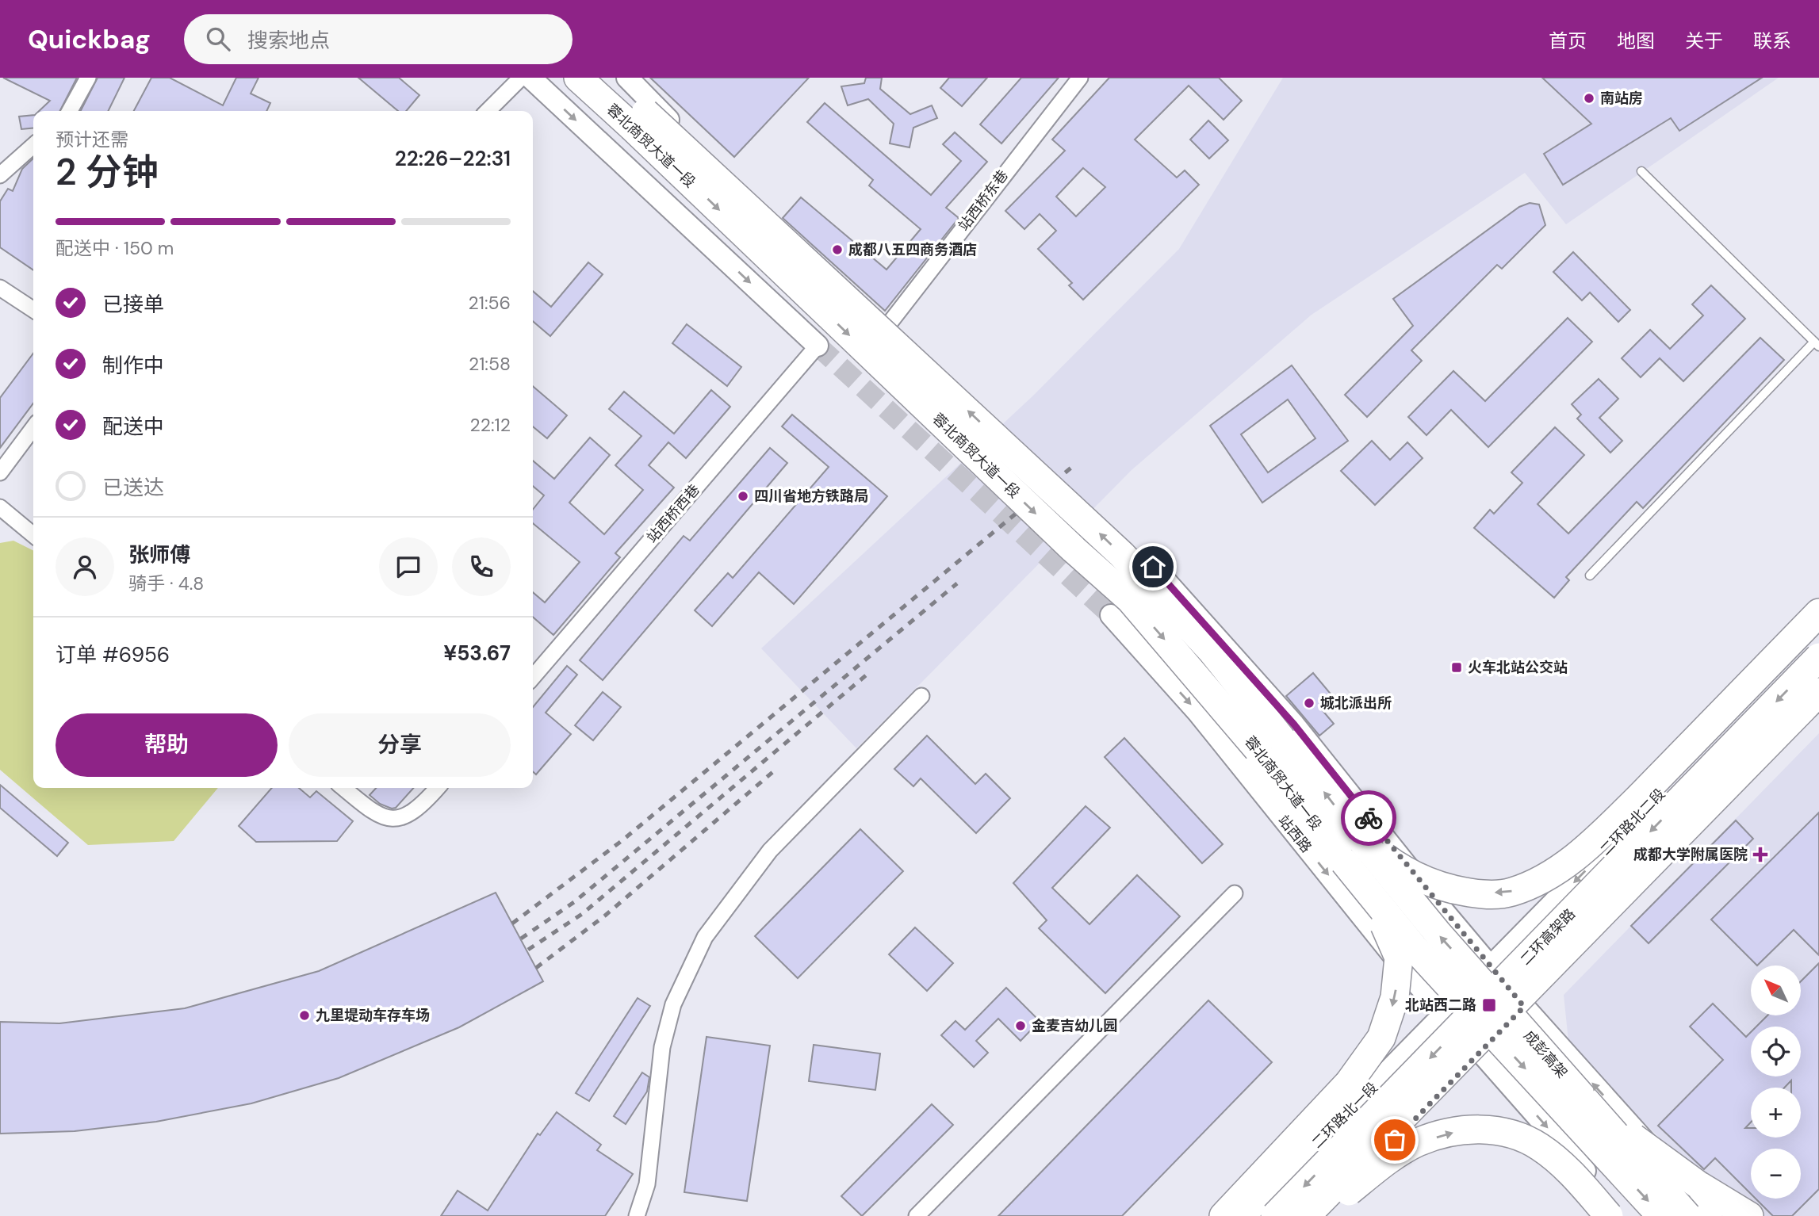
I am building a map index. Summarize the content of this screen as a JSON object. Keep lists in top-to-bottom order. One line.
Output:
{"streets":{"highway":["蓉北商贸大道一段","二环高架路","成彭高架"],"main road":["二环路北二段","站西路","二环路北一段"],"street":["站西桥东巷","站西桥西巷"]},"crossings":[["蓉北商贸大道一段","站西桥东巷"],["蓉北商贸大道一段","成彭高架"],["二环路北二段","站西路"],["二环路北二段","二环路北一段"],["站西路","二环路北一段"]],"places":{"other":["南站房","成都八五四商务酒店","四川省地方铁路局","城北派出所","九里堤动车存车场","金麦吉幼儿园"],"transit":["火车北站公交站","北站西二路"],"health":["成都大学附属医院"]},"north":"top left","page":{"header":"Quickbag","search":"搜索地点","nav":["首页","地图","关于","联系"],"heading":["2 分钟","预计还需","22:26–22:31"],"panel":["张师傅","骑手 · 4.8","订单 #6956","¥53.67"],"bar":"配送中 · 150 m","list":[["已接单","21:56"],["制作中","21:58"],["配送中","22:12"],"已送达"],"buttons":["帮助","分享"],"map_buttons":["+","−"]}}
